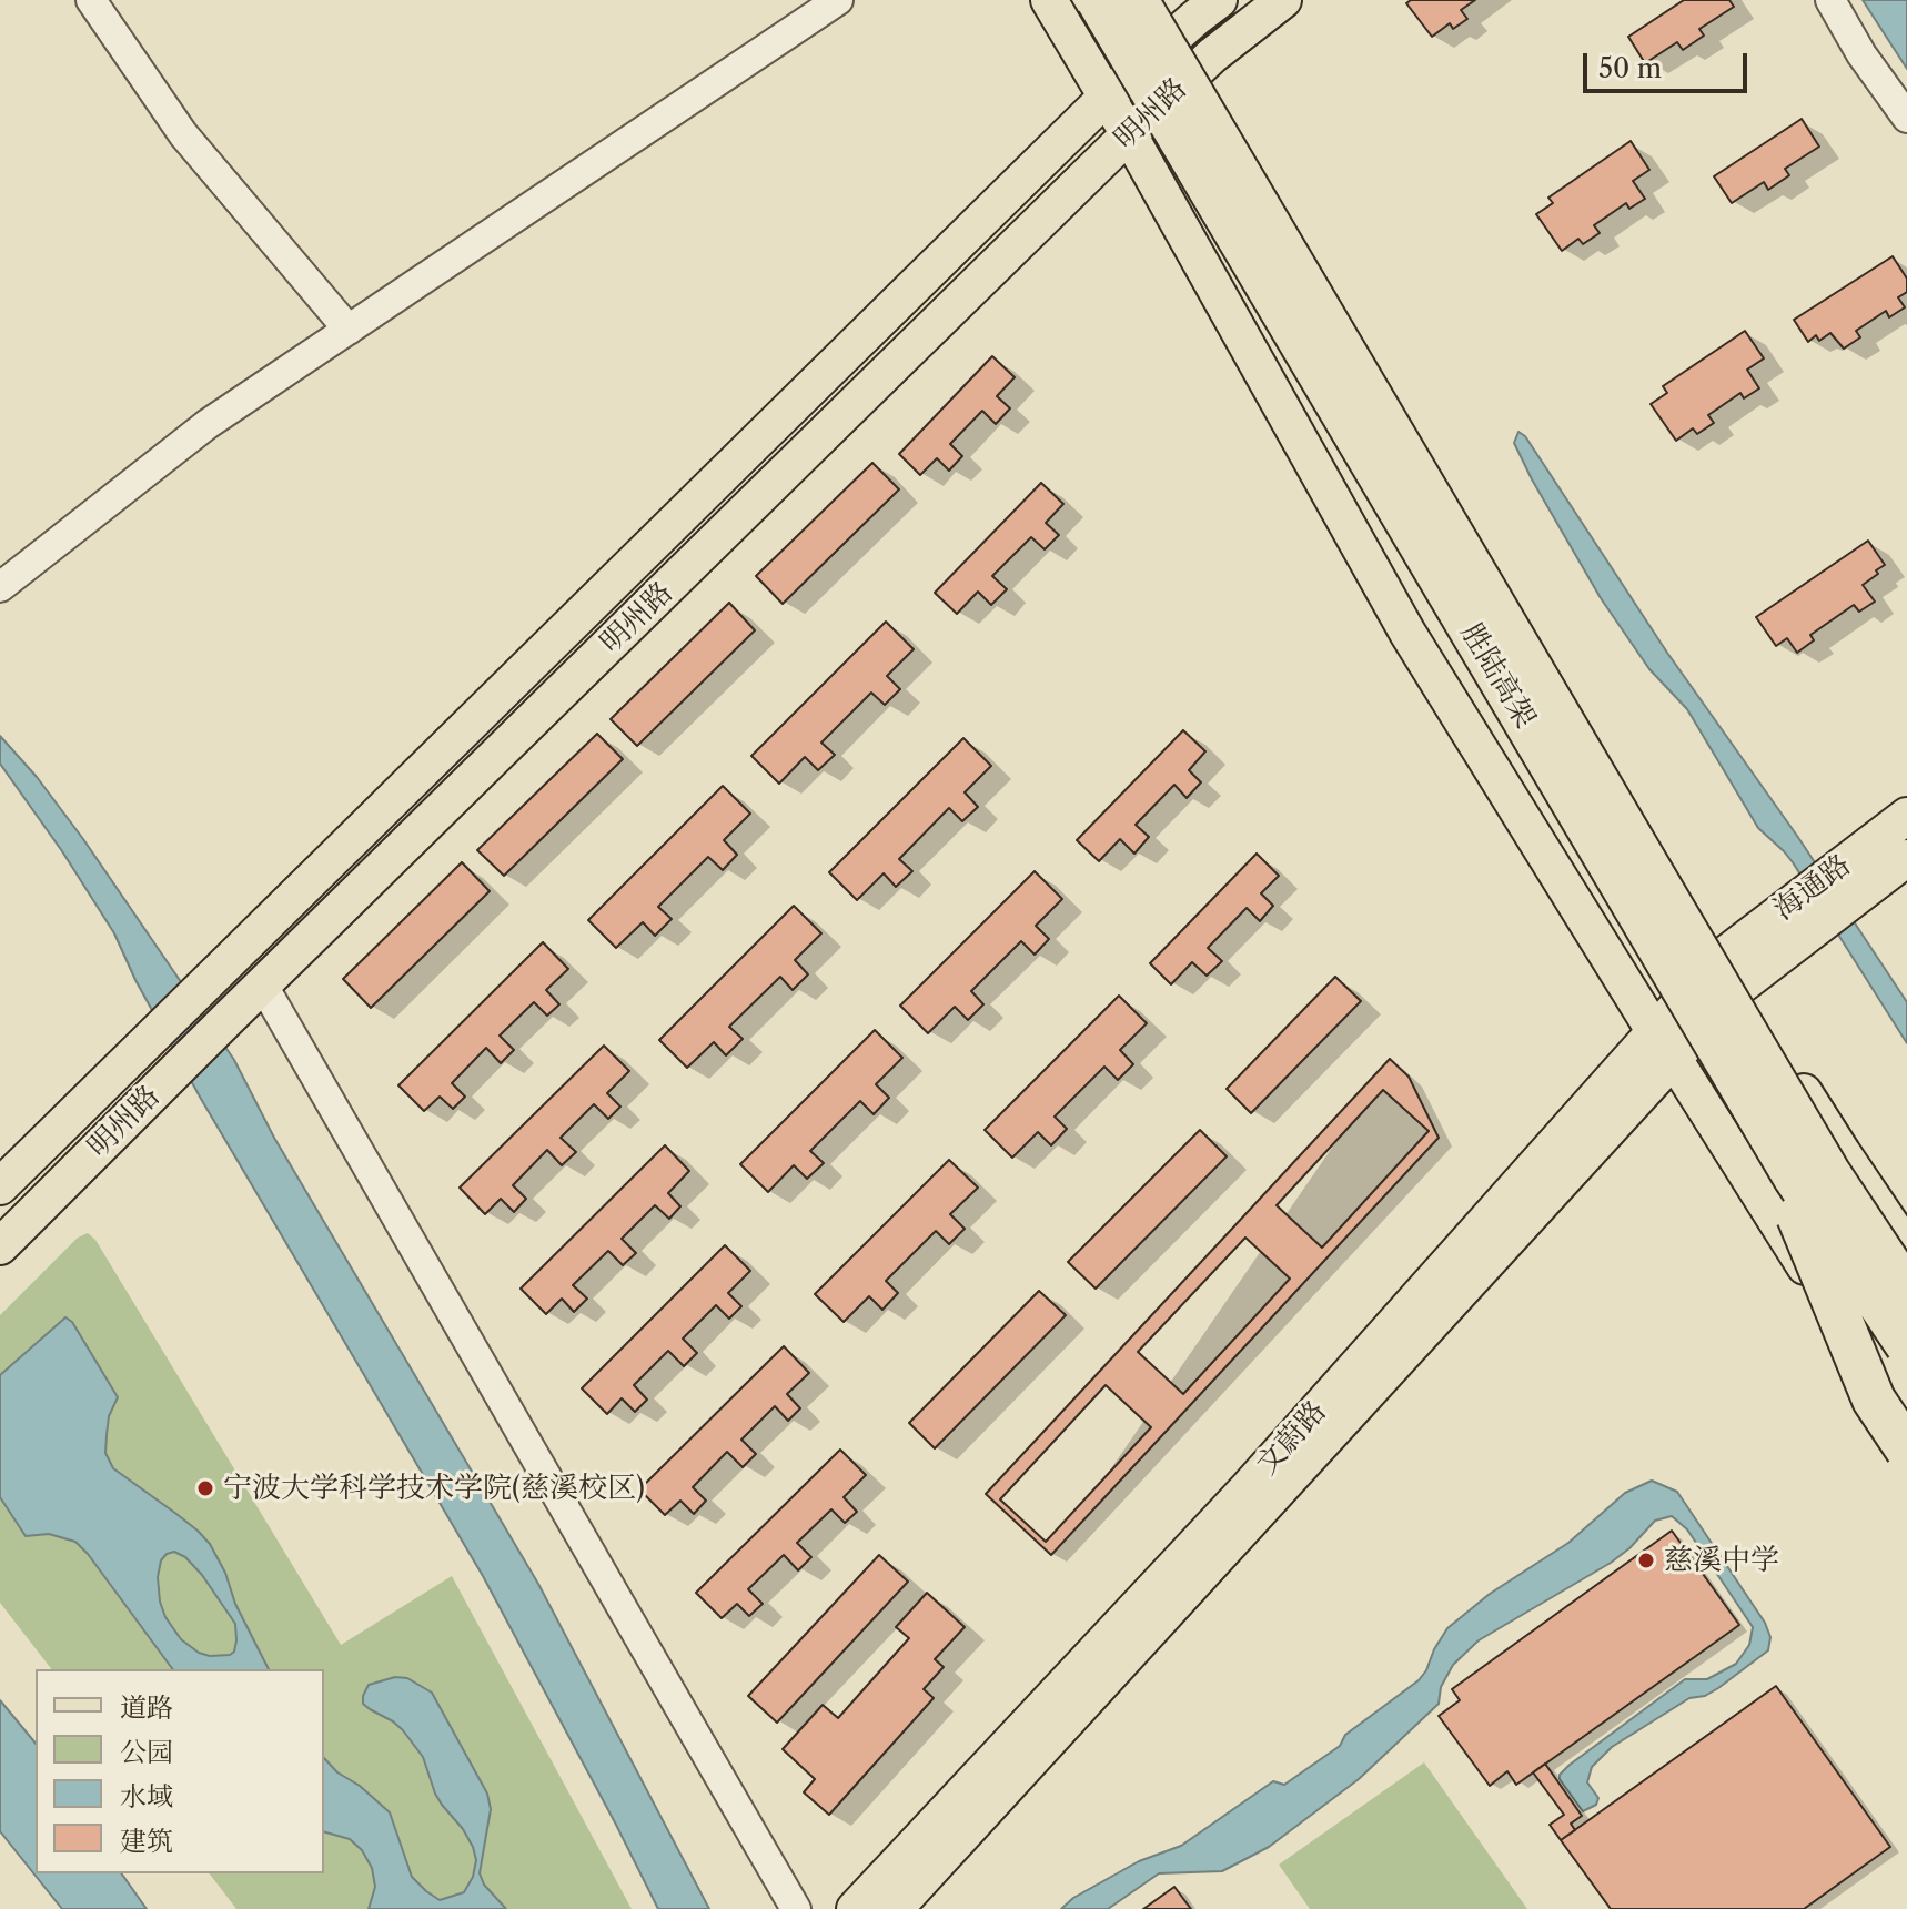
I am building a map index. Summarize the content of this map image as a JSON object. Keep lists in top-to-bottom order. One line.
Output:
{"streets":{"highway":["胜陆高架"],"main road":["明州路","海通路","文蔚路"]},"crossings":[["海通路","文蔚路"]],"places":["宁波大学科学技术学院(慈溪校区)","慈溪中学"],"legend":["道路","公园","水域","建筑"],"scale_bar":"50 m"}
